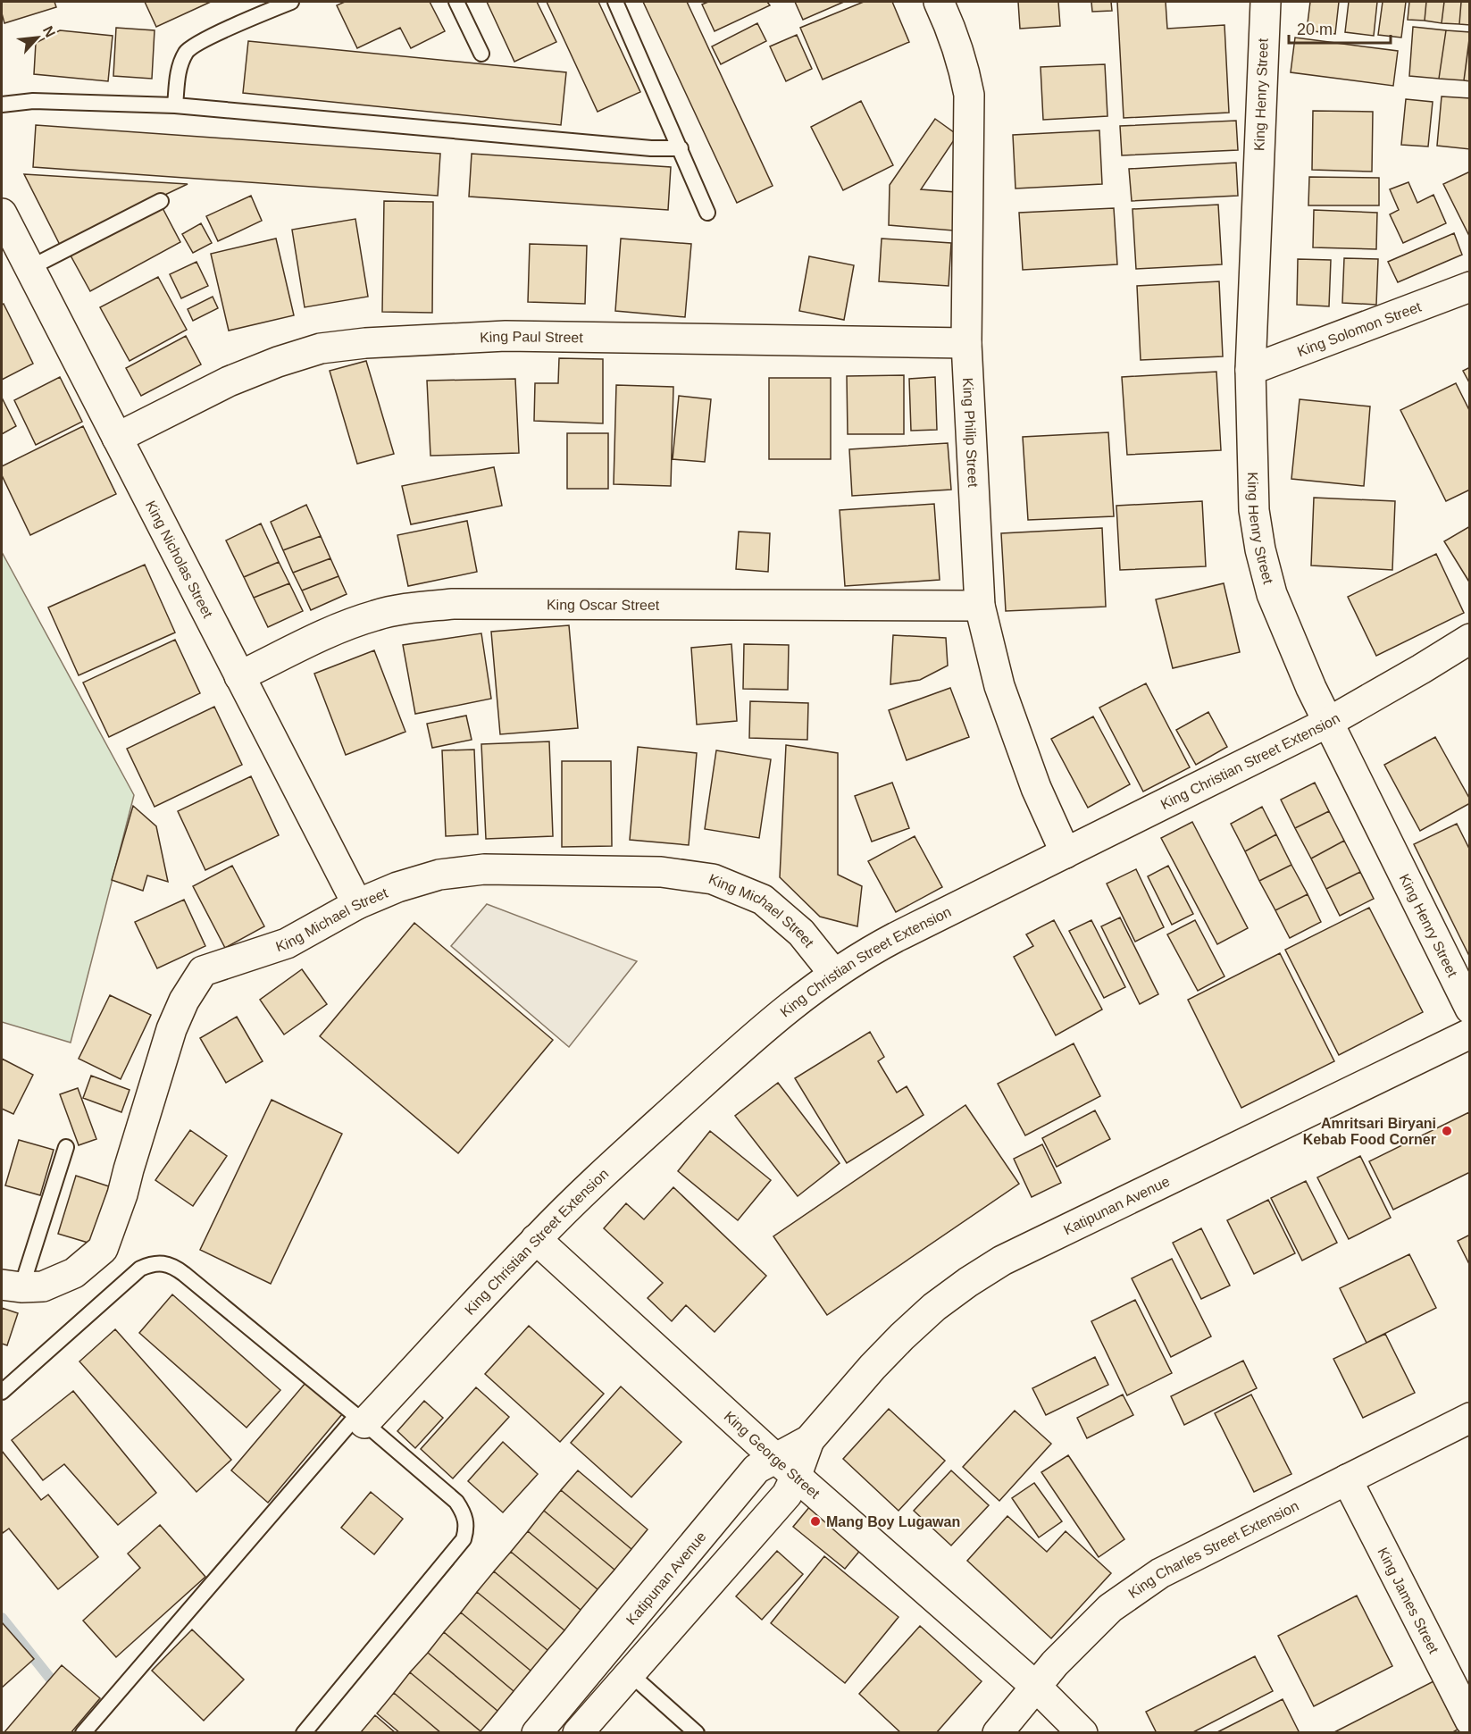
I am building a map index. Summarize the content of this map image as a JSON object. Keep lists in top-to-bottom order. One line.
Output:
{"streets":{"street":["King Henry Street","King Solomon Street","King Paul Street","King Philip Street","King Nicholas Street","King Oscar Street","King Christian Street Extension","King Michael Street","Katipunan Avenue","King George Street","King Charles Street Extension","King James Street"]},"crossings":[["King Henry Street","King Solomon Street"],["King Henry Street","King Christian Street Extension"],["King Paul Street","King Philip Street"],["King Paul Street","King Nicholas Street"],["King Philip Street","King Oscar Street"],["King Philip Street","King Christian Street Extension"],["King Nicholas Street","King Oscar Street"],["King Nicholas Street","King Michael Street"],["King Christian Street Extension","King Michael Street"],["King Christian Street Extension","King George Street"],["Katipunan Avenue","King George Street"],["King George Street","King Charles Street Extension"],["King Charles Street Extension","King James Street"]],"places":["Amritsari Biryani Kebab Food Corner","Mang Boy Lugawan"],"scale_bar":"20 m","north":"top right"}
